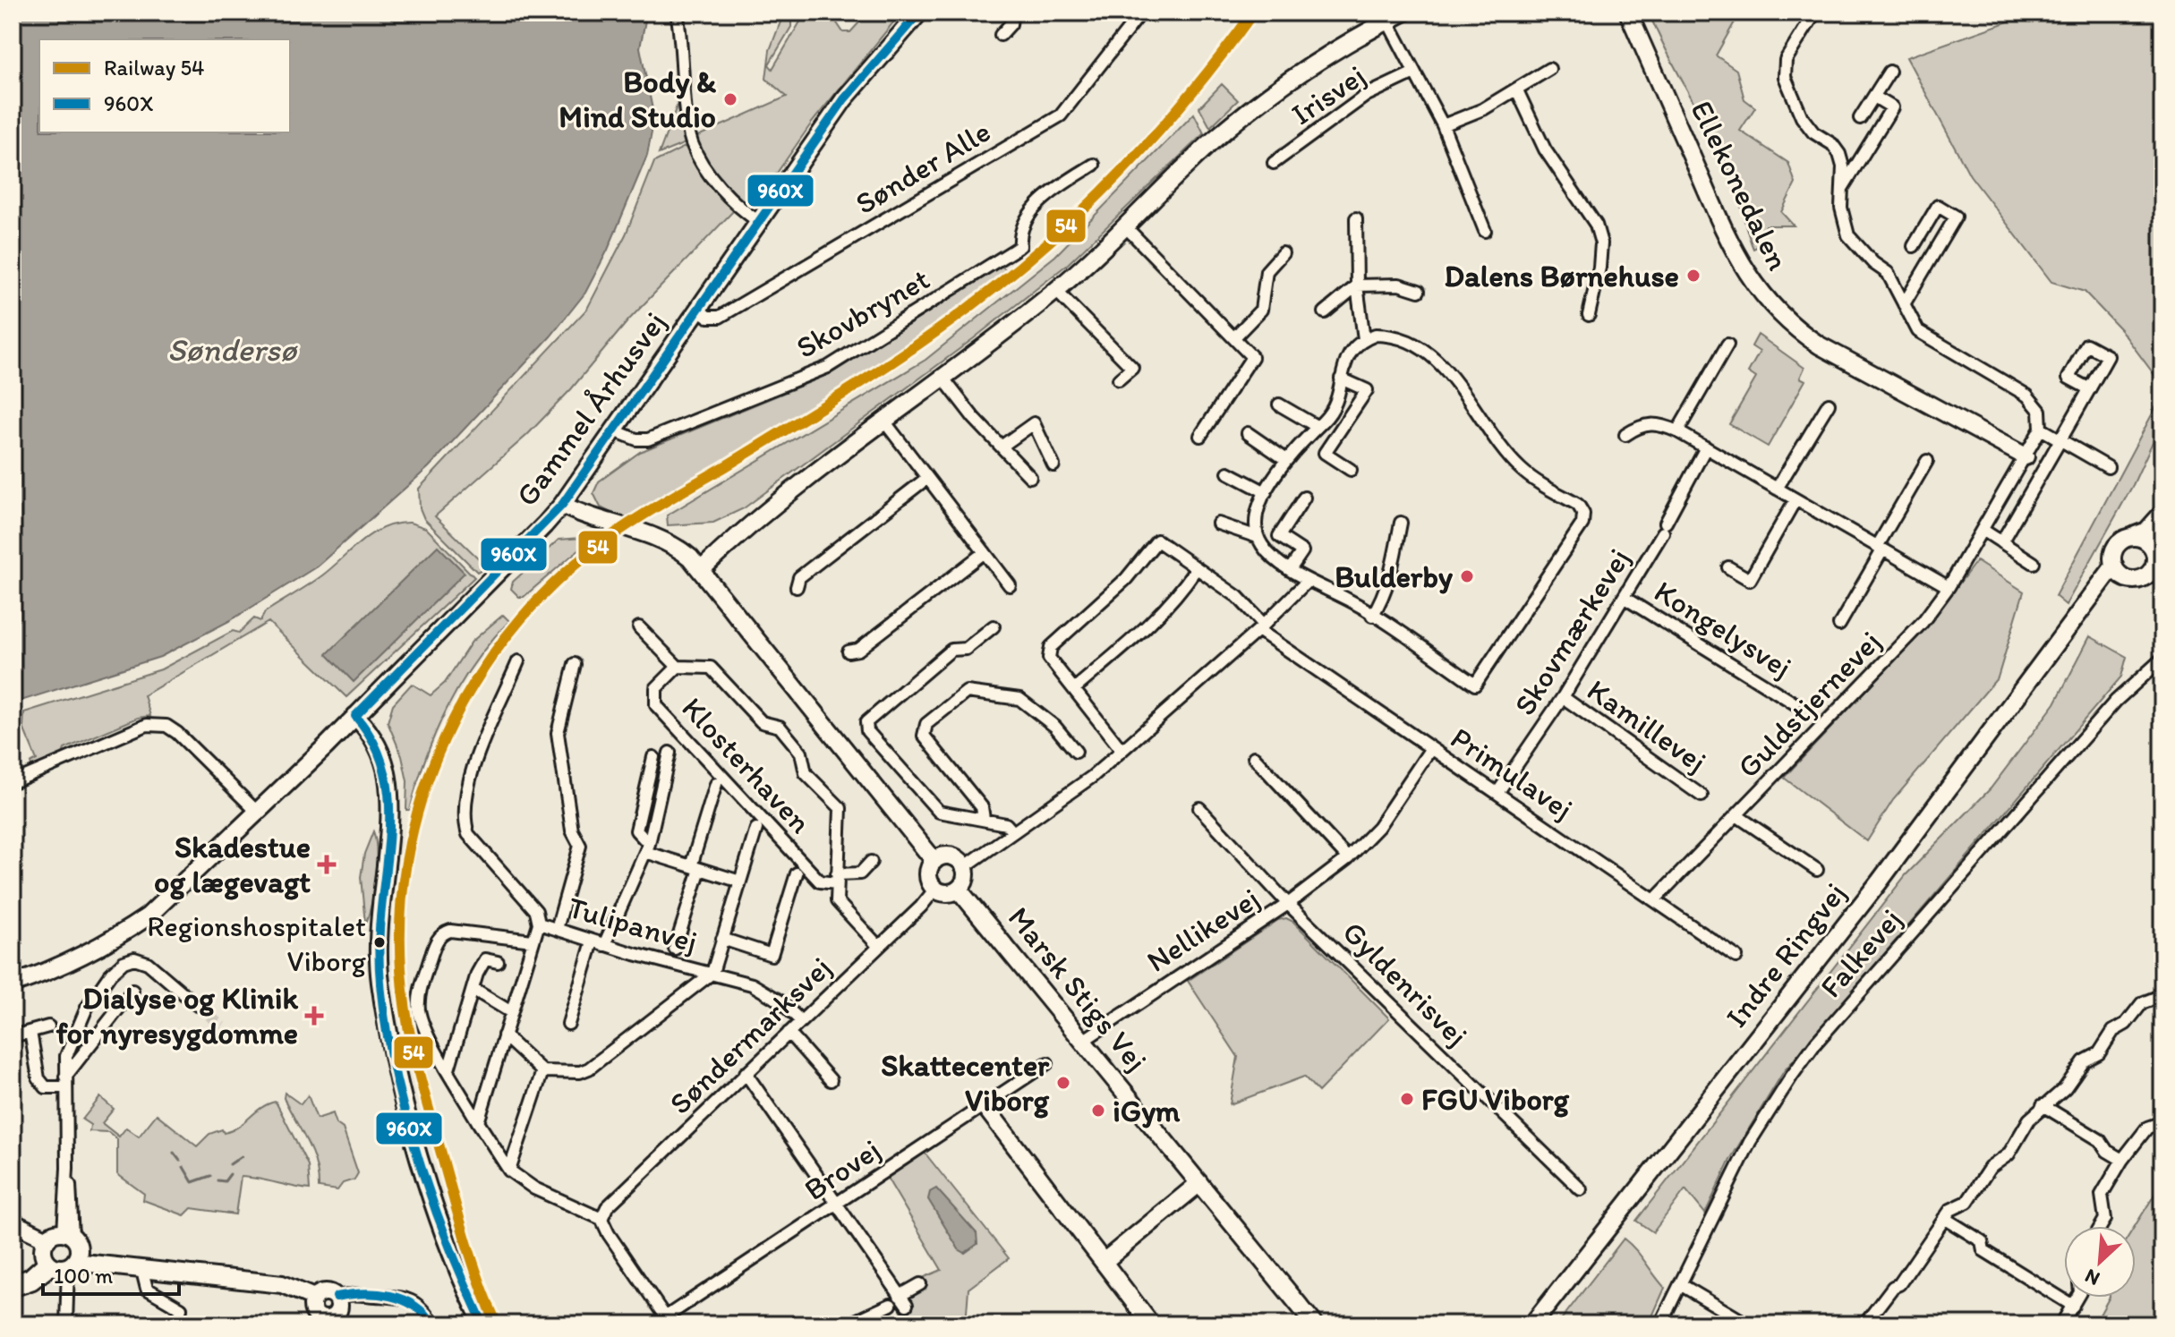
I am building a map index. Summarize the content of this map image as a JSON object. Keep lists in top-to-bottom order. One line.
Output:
{"streets":{"street":["Irisvej","Sønder Alle","Ellekonedalen","Skovbrynet","Gammel Århusvej","Kongelysvej","Skovmærkevej","Guldstjernevej","Kamillevej","Klosterhaven","Primulavej","Tulipanvej","Nellikevej","Falkevej","Indre Ringvej","Gyldenrisvej","Marsk Stigs Vej","Søndermarksvej","Brovej"]},"crossings":[["Sønder Alle","Gammel Århusvej"],["Ellekonedalen","Guldstjernevej"],["Skovbrynet","Gammel Århusvej"],["Kongelysvej","Skovmærkevej"],["Skovmærkevej","Kamillevej"],["Skovmærkevej","Primulavej"],["Guldstjernevej","Primulavej"],["Klosterhaven","Søndermarksvej"],["Primulavej","Nellikevej"],["Tulipanvej","Søndermarksvej"],["Nellikevej","Gyldenrisvej"],["Nellikevej","Marsk Stigs Vej"],["Marsk Stigs Vej","Søndermarksvej"]],"water":["Søndersø"],"places":{"other":["Body & Mind Studio","Dalens Børnehuse","Bulderby","Regionshospitalet Viborg","Skattecenter Viborg","FGU Viborg","iGym"],"health":["Skadestue og lægevagt","Dialyse og Klinik for nyresygdomme"]},"lines":["rail line 54","transit line 960X"],"legend":["Railway 54","960X"],"scale_bar":"100 m","north":"bottom left"}
